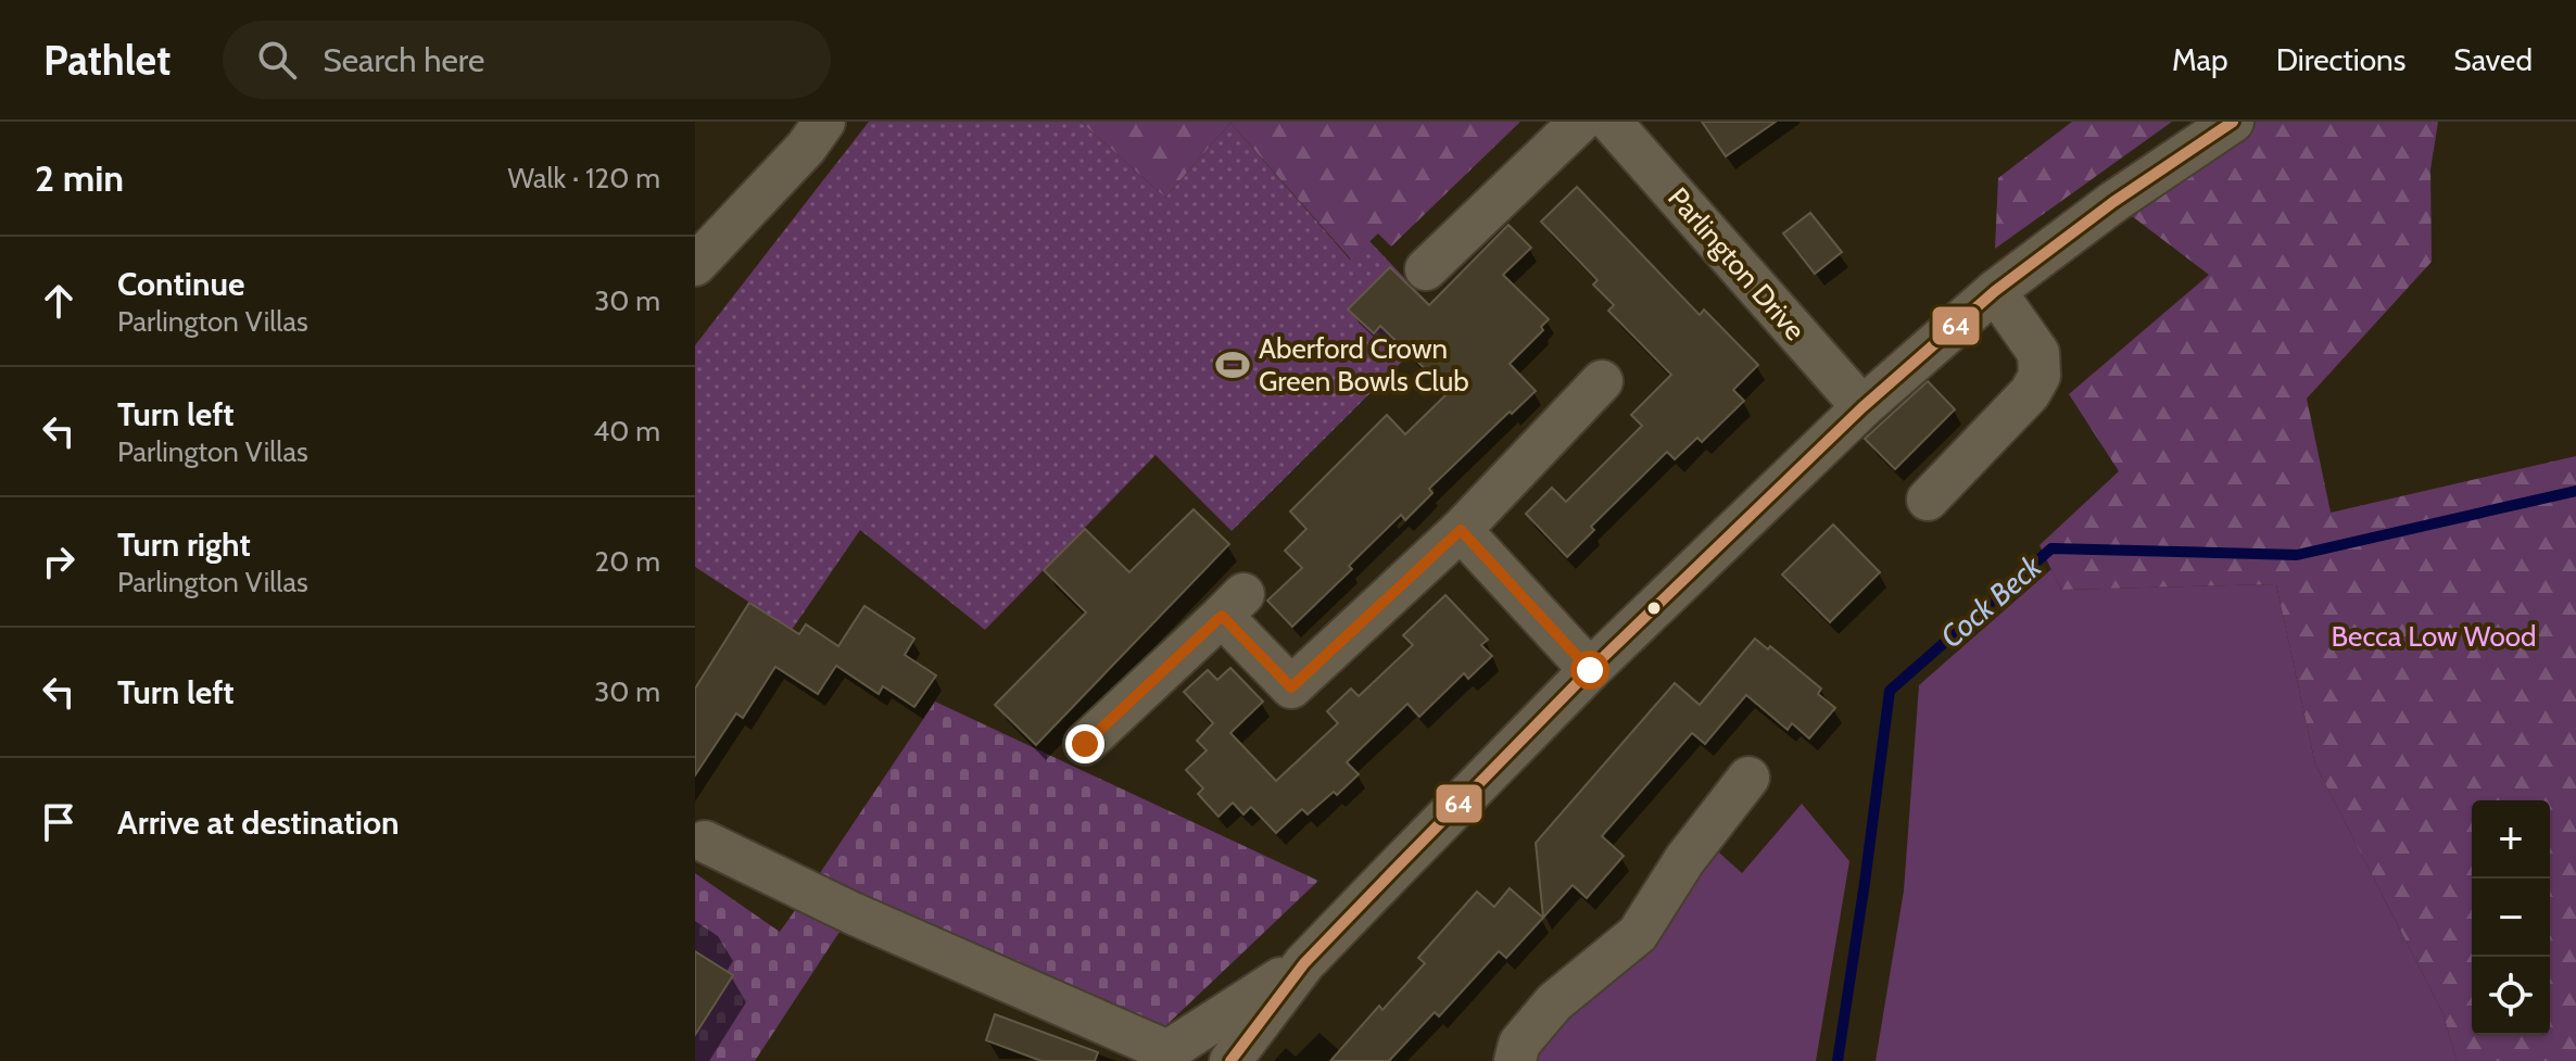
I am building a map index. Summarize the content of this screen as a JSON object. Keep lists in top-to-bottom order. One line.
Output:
{"streets":{"street":["Parlington Drive"]},"water":["Cock Beck"],"parks":["Becca Low Wood"],"places":{"sports":["Aberford Crown Green Bowls Club"]},"lines":["transit line 64"],"page":{"header":"Pathlet","search":"Search here","nav":["Map","Directions","Saved"],"heading":["2 min","Walk · 120 m"],"list":[["Continue","Parlington Villas","30 m"],["Turn left","Parlington Villas","40 m"],["Turn right","Parlington Villas","20 m"],["Turn left","30 m"],"Arrive at destination"],"map_buttons":["+","−"]}}
